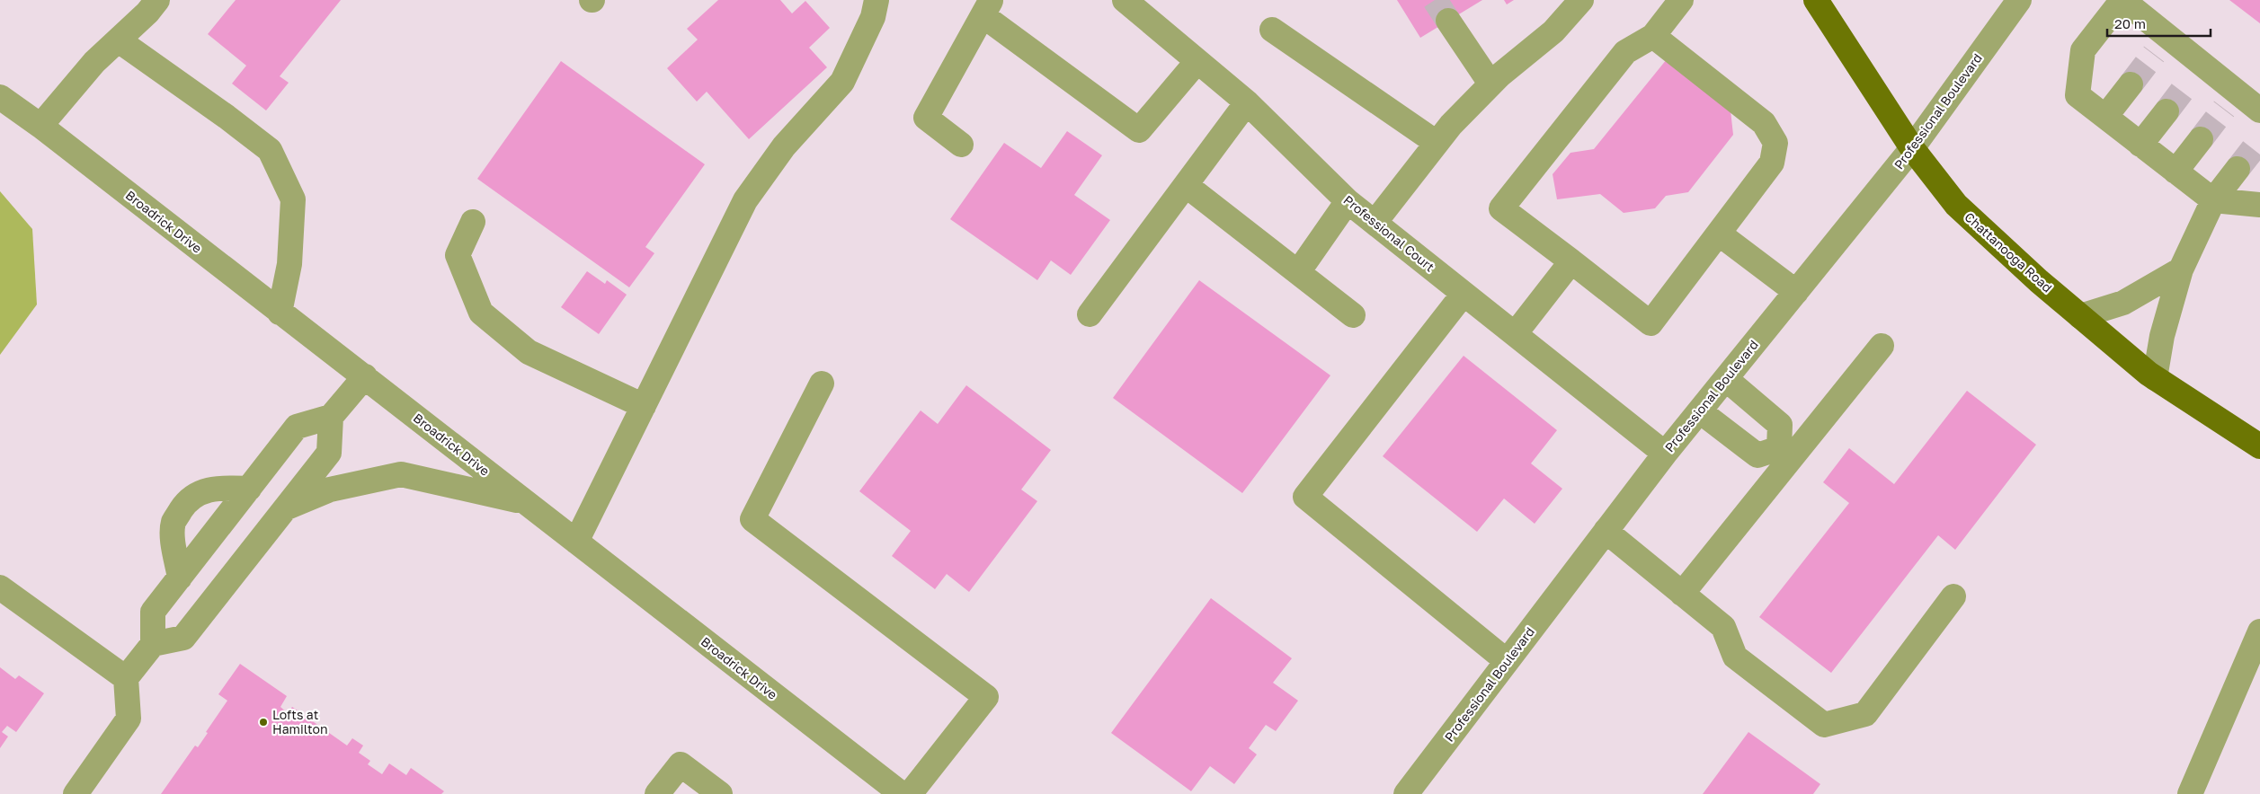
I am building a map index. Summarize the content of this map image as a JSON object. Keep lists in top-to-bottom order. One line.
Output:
{"streets":{"main road":["Chattanooga Road"],"street":["Professional Boulevard","Broadrick Drive","Professional Court"]},"crossings":[["Professional Boulevard","Professional Court"],["Professional Boulevard","Chattanooga Road"]],"places":["Lofts at Hamilton"],"scale_bar":"20 m"}
